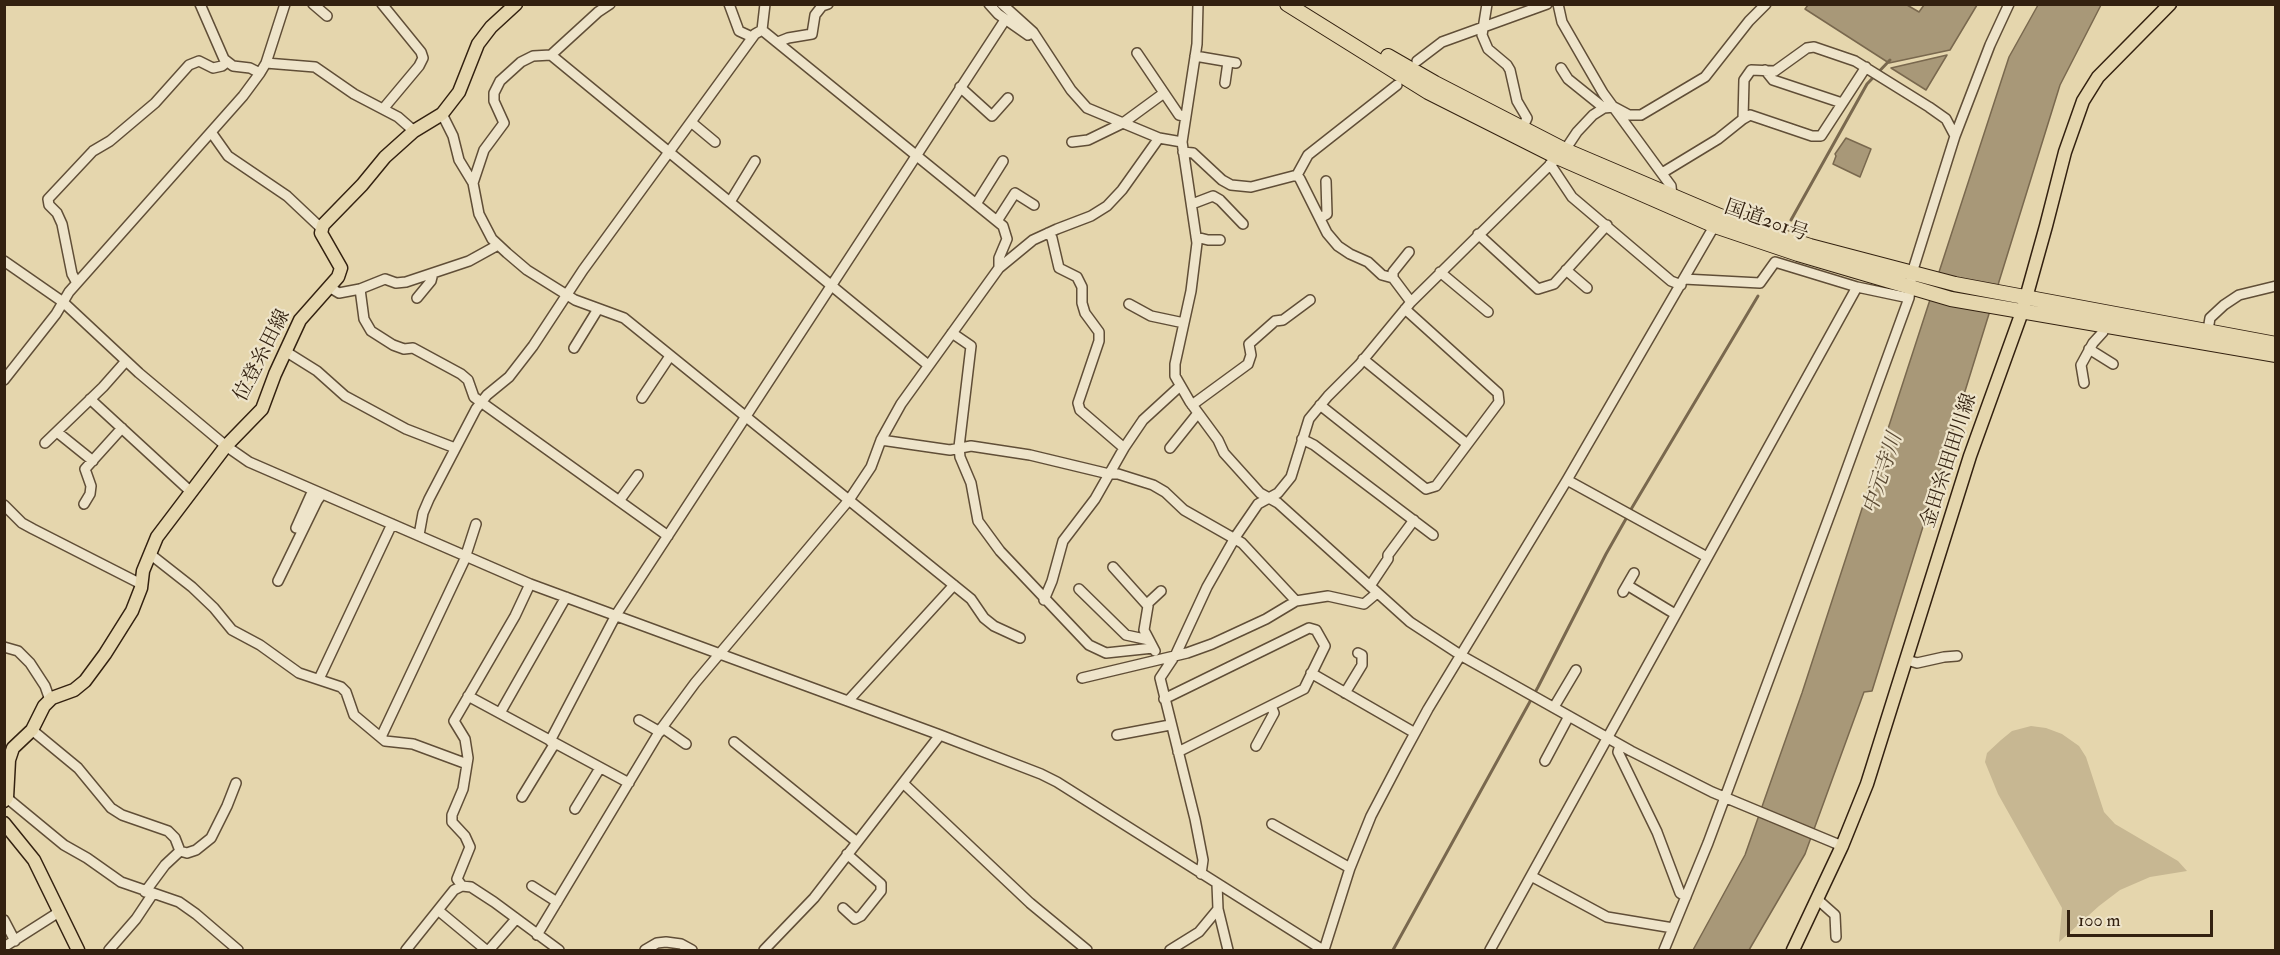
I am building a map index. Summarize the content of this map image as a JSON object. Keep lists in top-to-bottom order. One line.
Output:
{"streets":{"highway":["国道201号"],"main road":["位登糸田線","金田糸田田川線"]},"crossings":[["国道201号","金田糸田田川線"]],"water":["中元寺川"],"scale_bar":"100 m"}
